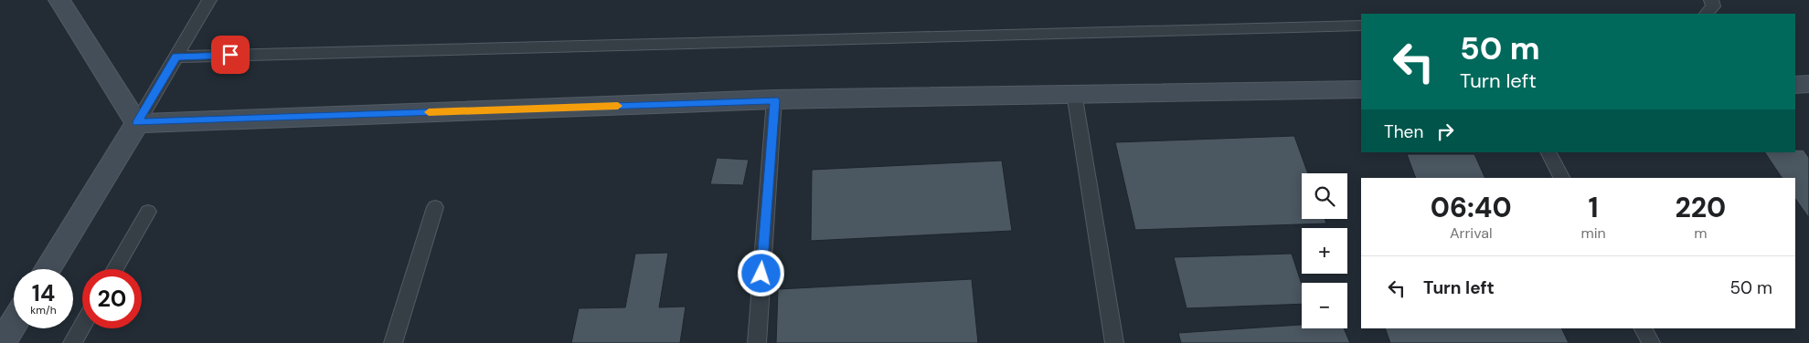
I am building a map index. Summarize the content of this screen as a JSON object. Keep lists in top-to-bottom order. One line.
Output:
{"page":{"turn":["50 m","Turn left"],"then":"Then","map_buttons":["+","−"],"eta":["06:40","Arrival","1","min","220","m"],"list":[{"name":"Turn left","value":"50 m"}],"speed":"14 km/h","limit":"20"}}
